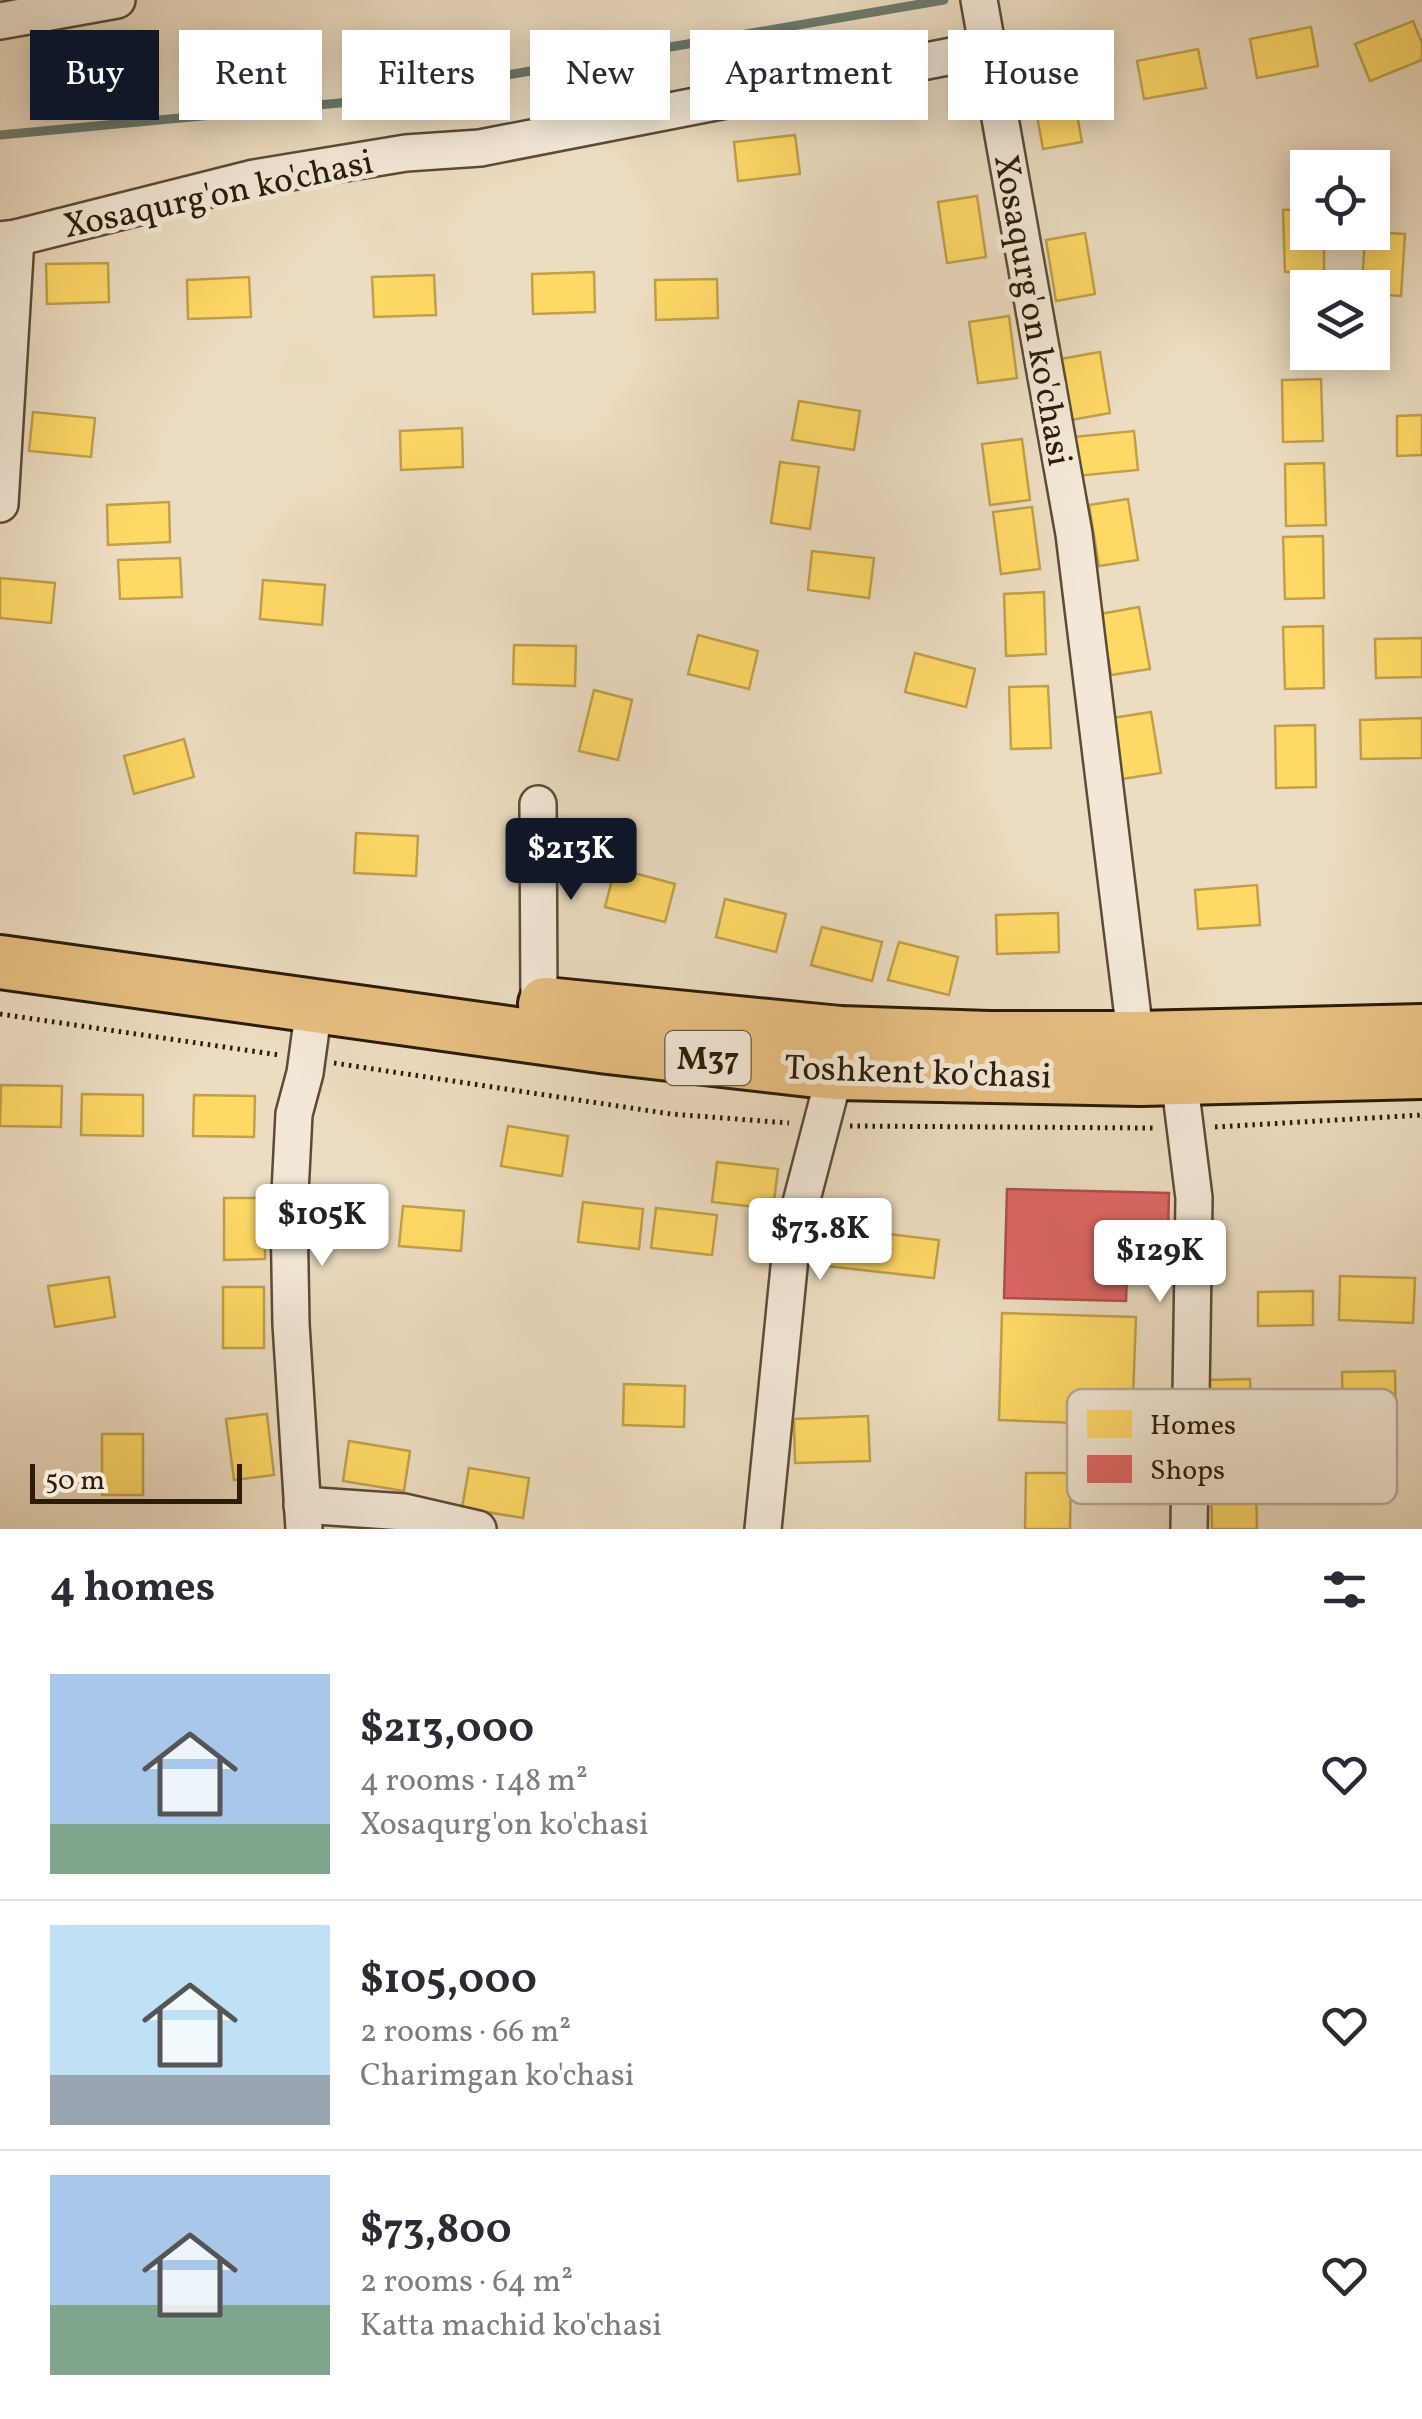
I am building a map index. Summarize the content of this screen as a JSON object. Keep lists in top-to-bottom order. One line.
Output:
{"streets":{"highway":["M37","Toshkent ko'chasi"],"street":["Xosaqurg'on ko'chasi"]},"crossings":[["Xosaqurg'on ko'chasi","Toshkent ko'chasi"]],"legend":["Homes","Shops"],"scale_bar":"50 m","page":{"chip":["Buy","Rent","Filters","New","Apartment","House"],"price":["$213K","$105K","$73.8K","$129K"],"scale":"50 m","heading":"4 homes","list":[{"name":"$213,000","note":"4 rooms · 148 m² · Xosaqurg'on ko'chasi"},{"name":"$105,000","note":"2 rooms · 66 m² · Charimgan ko'chasi"},{"name":"$73,800","note":"2 rooms · 64 m² · Katta machid ko'chasi"}]}}
